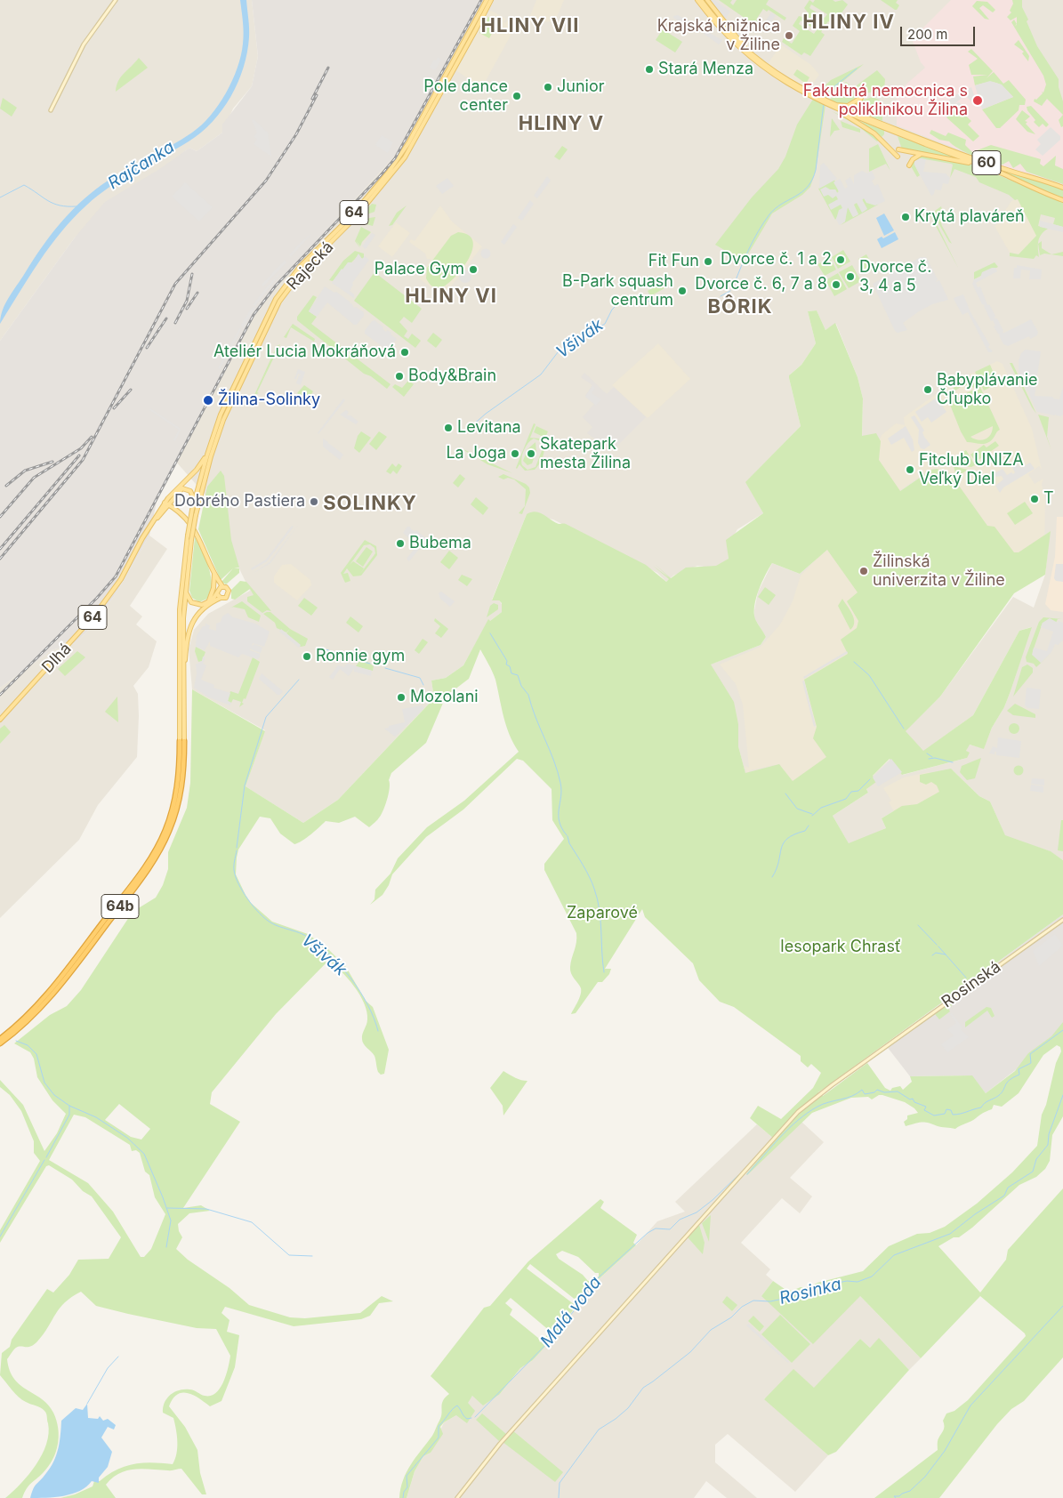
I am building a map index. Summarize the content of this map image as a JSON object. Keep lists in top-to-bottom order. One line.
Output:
{"streets":{"highway":["64b"],"main road":["60","64","Rajecká","Dlhá"],"street":["Rosinská"]},"crossings":[["Rajecká","64b"]],"districts":["HLINY IV","HLINY VII","HLINY V","HLINY VI","BÔRIK","SOLINKY"],"water":["Rajčanka","Všivák","Rosinka","Malá voda"],"parks":["Zaparové","lesopark Chrasť"],"places":["Krajská knižnica v Žiline","Stará Menza","Junior","Pole dance center","Fakultná nemocnica s poliklinikou Žilina","Krytá plaváreň","Dvorce č. 1 a 2","Fit Fun","Palace Gym","Dvorce č. 3, 4 a 5","Dvorce č. 6, 7 a 8","B-Park squash centrum","Ateliér Lucia Mokráňová","Body&Brain","Babyplávanie Čľupko","Žilina-Solinky","Levitana","La Joga","Skatepark mesta Žilina","Fitclub UNIZA Veľký Diel","T","Dobrého Pastiera","Bubema","Žilinská univerzita v Žiline","Ronnie gym","Mozolani"],"scale_bar":"200 m"}
